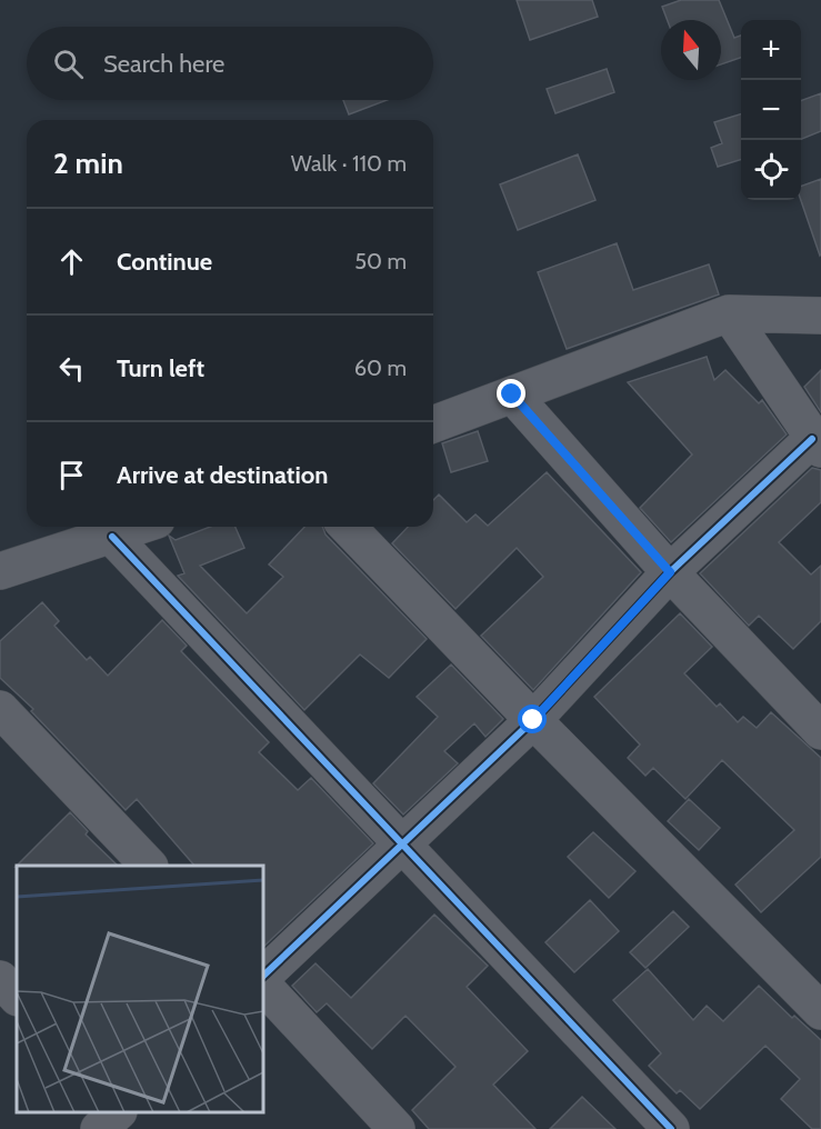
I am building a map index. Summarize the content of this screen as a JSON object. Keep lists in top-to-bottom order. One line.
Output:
{"north":"top","page":{"map_buttons":["+","−"],"search":"Search here","heading":["2 min","Walk · 110 m"],"list":[["Continue","50 m"],["Turn left","60 m"],"Arrive at destination"]}}
